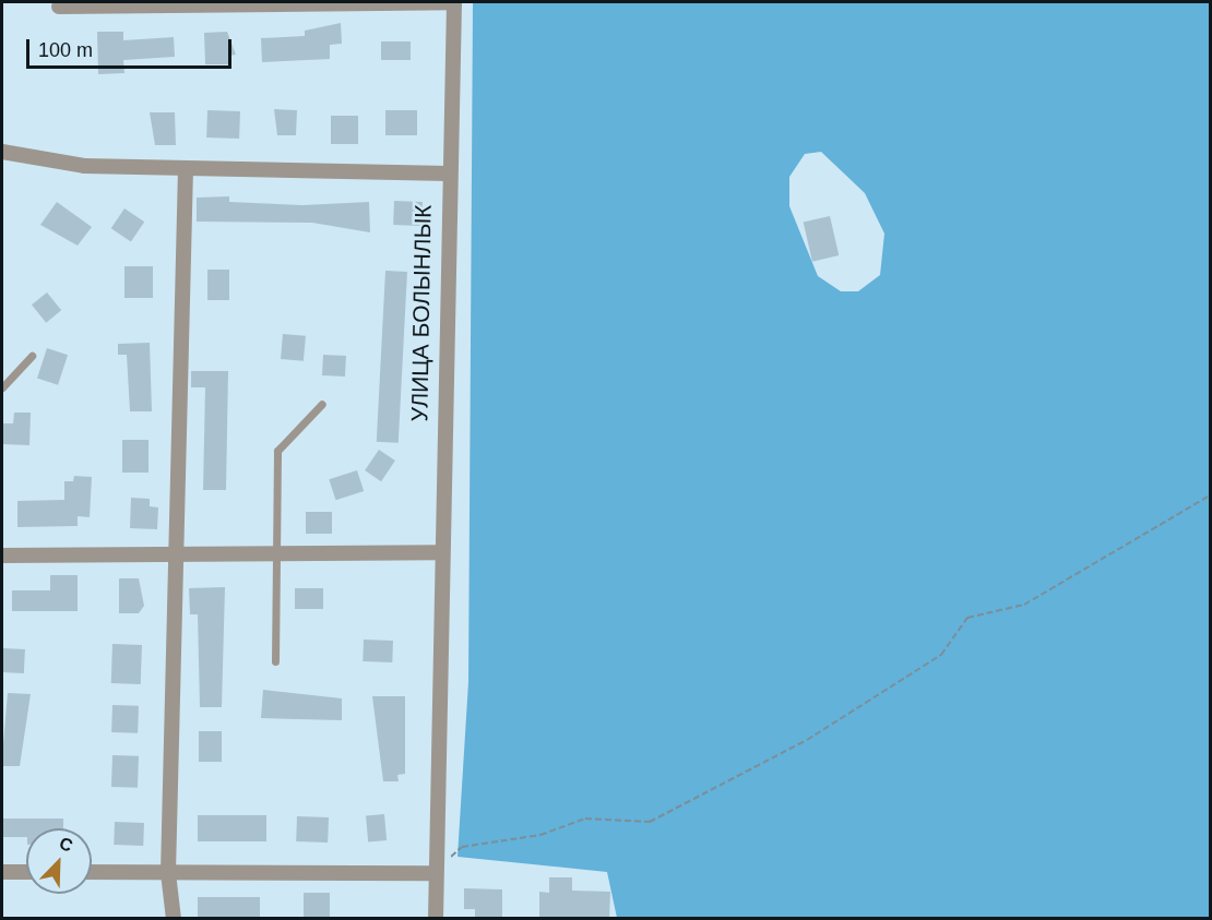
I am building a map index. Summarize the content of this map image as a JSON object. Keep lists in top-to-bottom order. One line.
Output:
{"streets":{"street":["УЛИЦА БОЛЫНЛЫК"]},"scale_bar":"100 m","north":"top right"}
